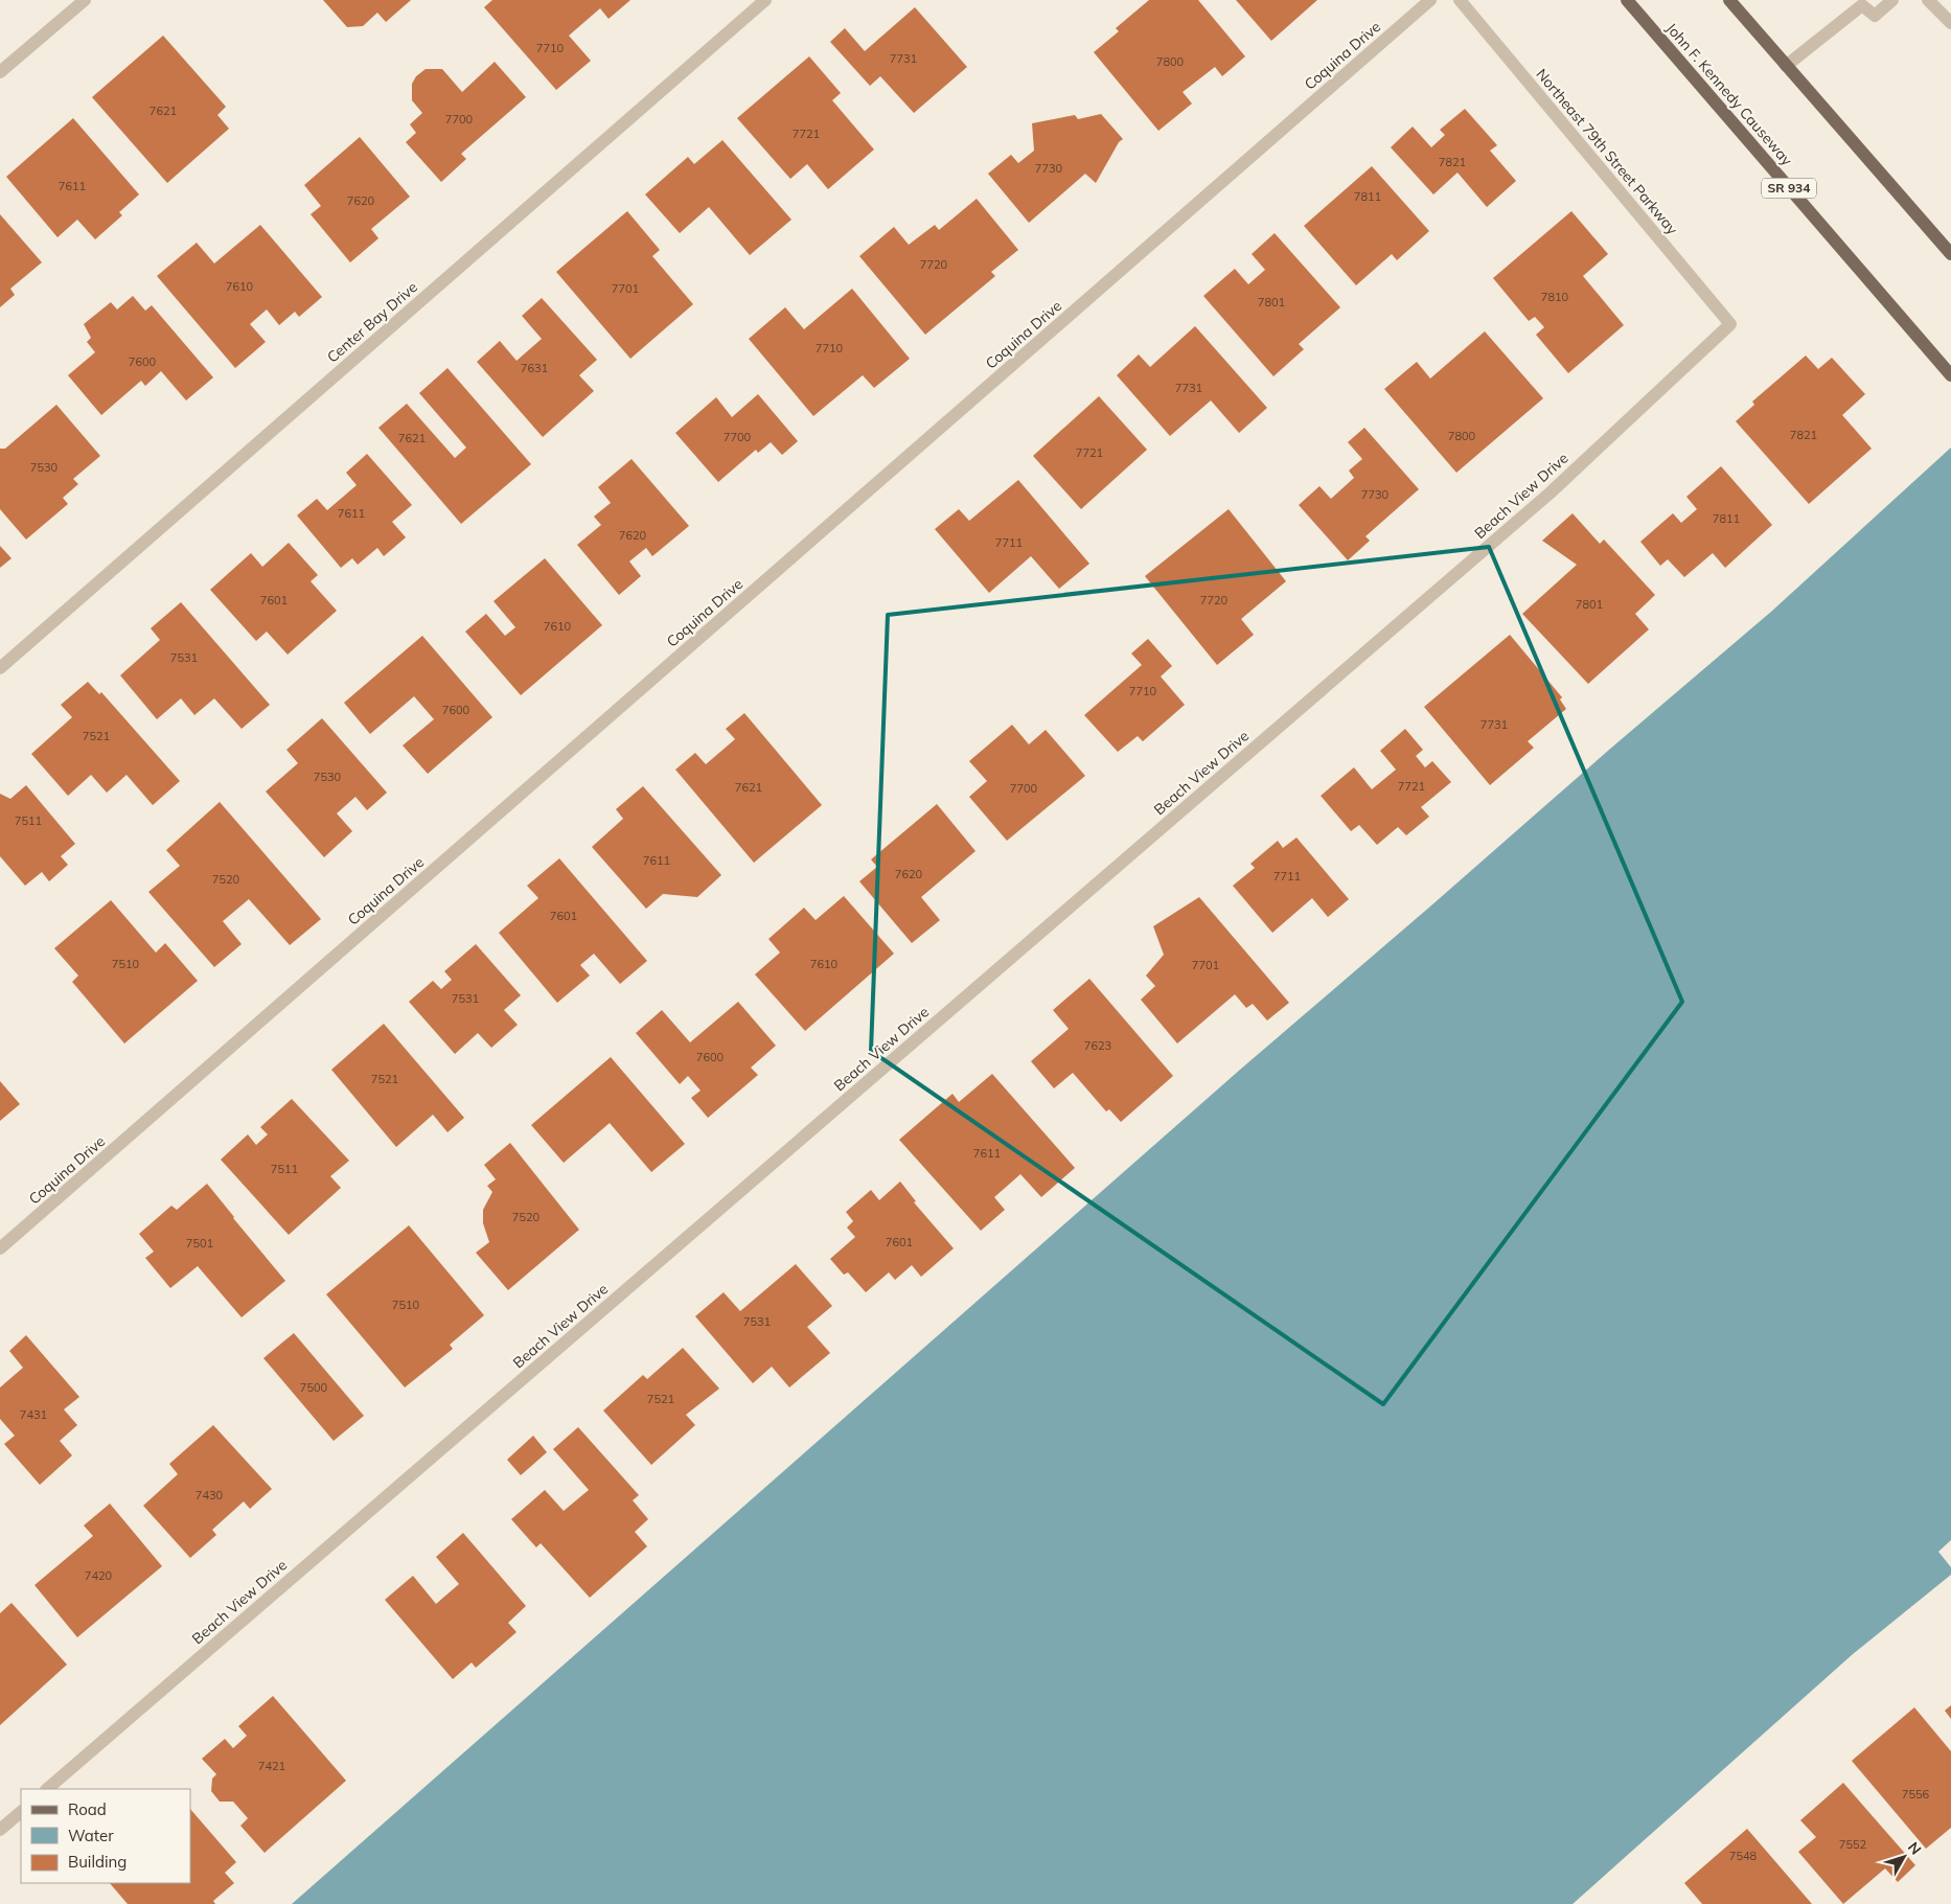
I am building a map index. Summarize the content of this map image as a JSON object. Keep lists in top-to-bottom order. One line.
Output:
{"streets":{"main road":["John F. Kennedy Causeway","SR 934"],"street":["Coquina Drive","Northeast 79th Street Parkway","Center Bay Drive","Beach View Drive"]},"crossings":[["Northeast 79th Street Parkway","Beach View Drive"]],"house_numbers":["7710","7731","7800","7621","7700","7721","7821","7730","7611","7811","7620","7720","7610","7701","7810","7801","7710","7600","7631","7731","7821","7800","7700","7621","7721","7530","7730","7611","7811","7620","7711","7601","7720","7801","7610","7531","7710","7600","7731","7521","7530","7721","7621","7700","7511","7611","7620","7711","7520","7601","7510","7610","7701","7531","7623","7600","7521","7611","7511","7520","7601","7501","7510","7531","7500","7521","7431","7430","7420","7421","7556","7552","7548"],"legend":["Road","Water","Building"],"north":"top right"}
